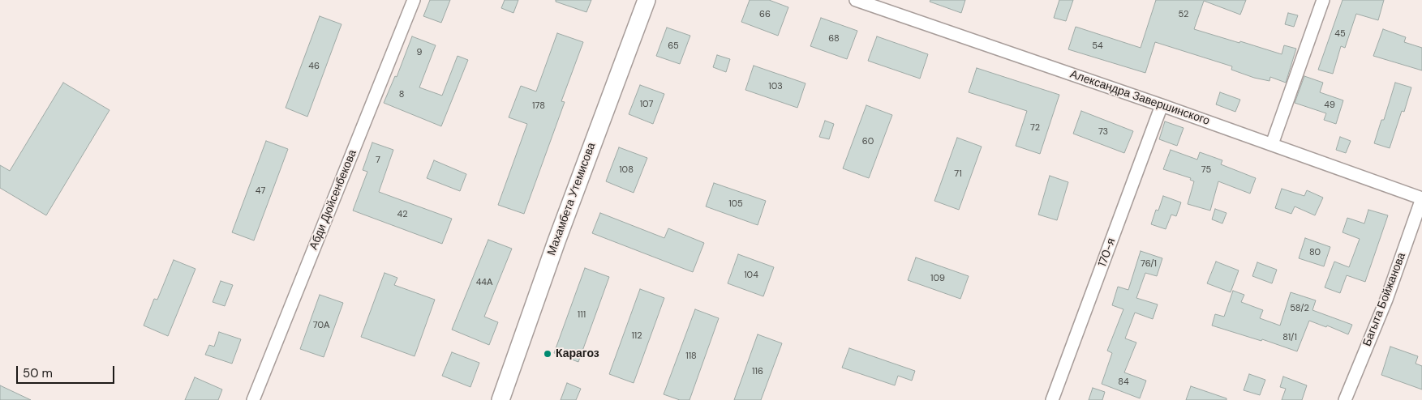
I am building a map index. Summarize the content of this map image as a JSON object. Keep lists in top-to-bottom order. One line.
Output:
{"streets":{"street":["Александра Завершинского","Махамбета Утемисова","Абди Дюйсенбекова","170-я","Багыта Бойжанова"]},"crossings":[["Александра Завершинского","170-я"],["Александра Завершинского","Багыта Бойжанова"]],"places":["Карагоз"],"house_numbers":["66","52","45","68","65","54","9","46","103","8","107","49","178","72","73","60","7","108","75","71","47","105","42","80","76/1","104","109","44А","58/2","111","70А","112","81/1","118","116","84"],"scale_bar":"50 m"}
